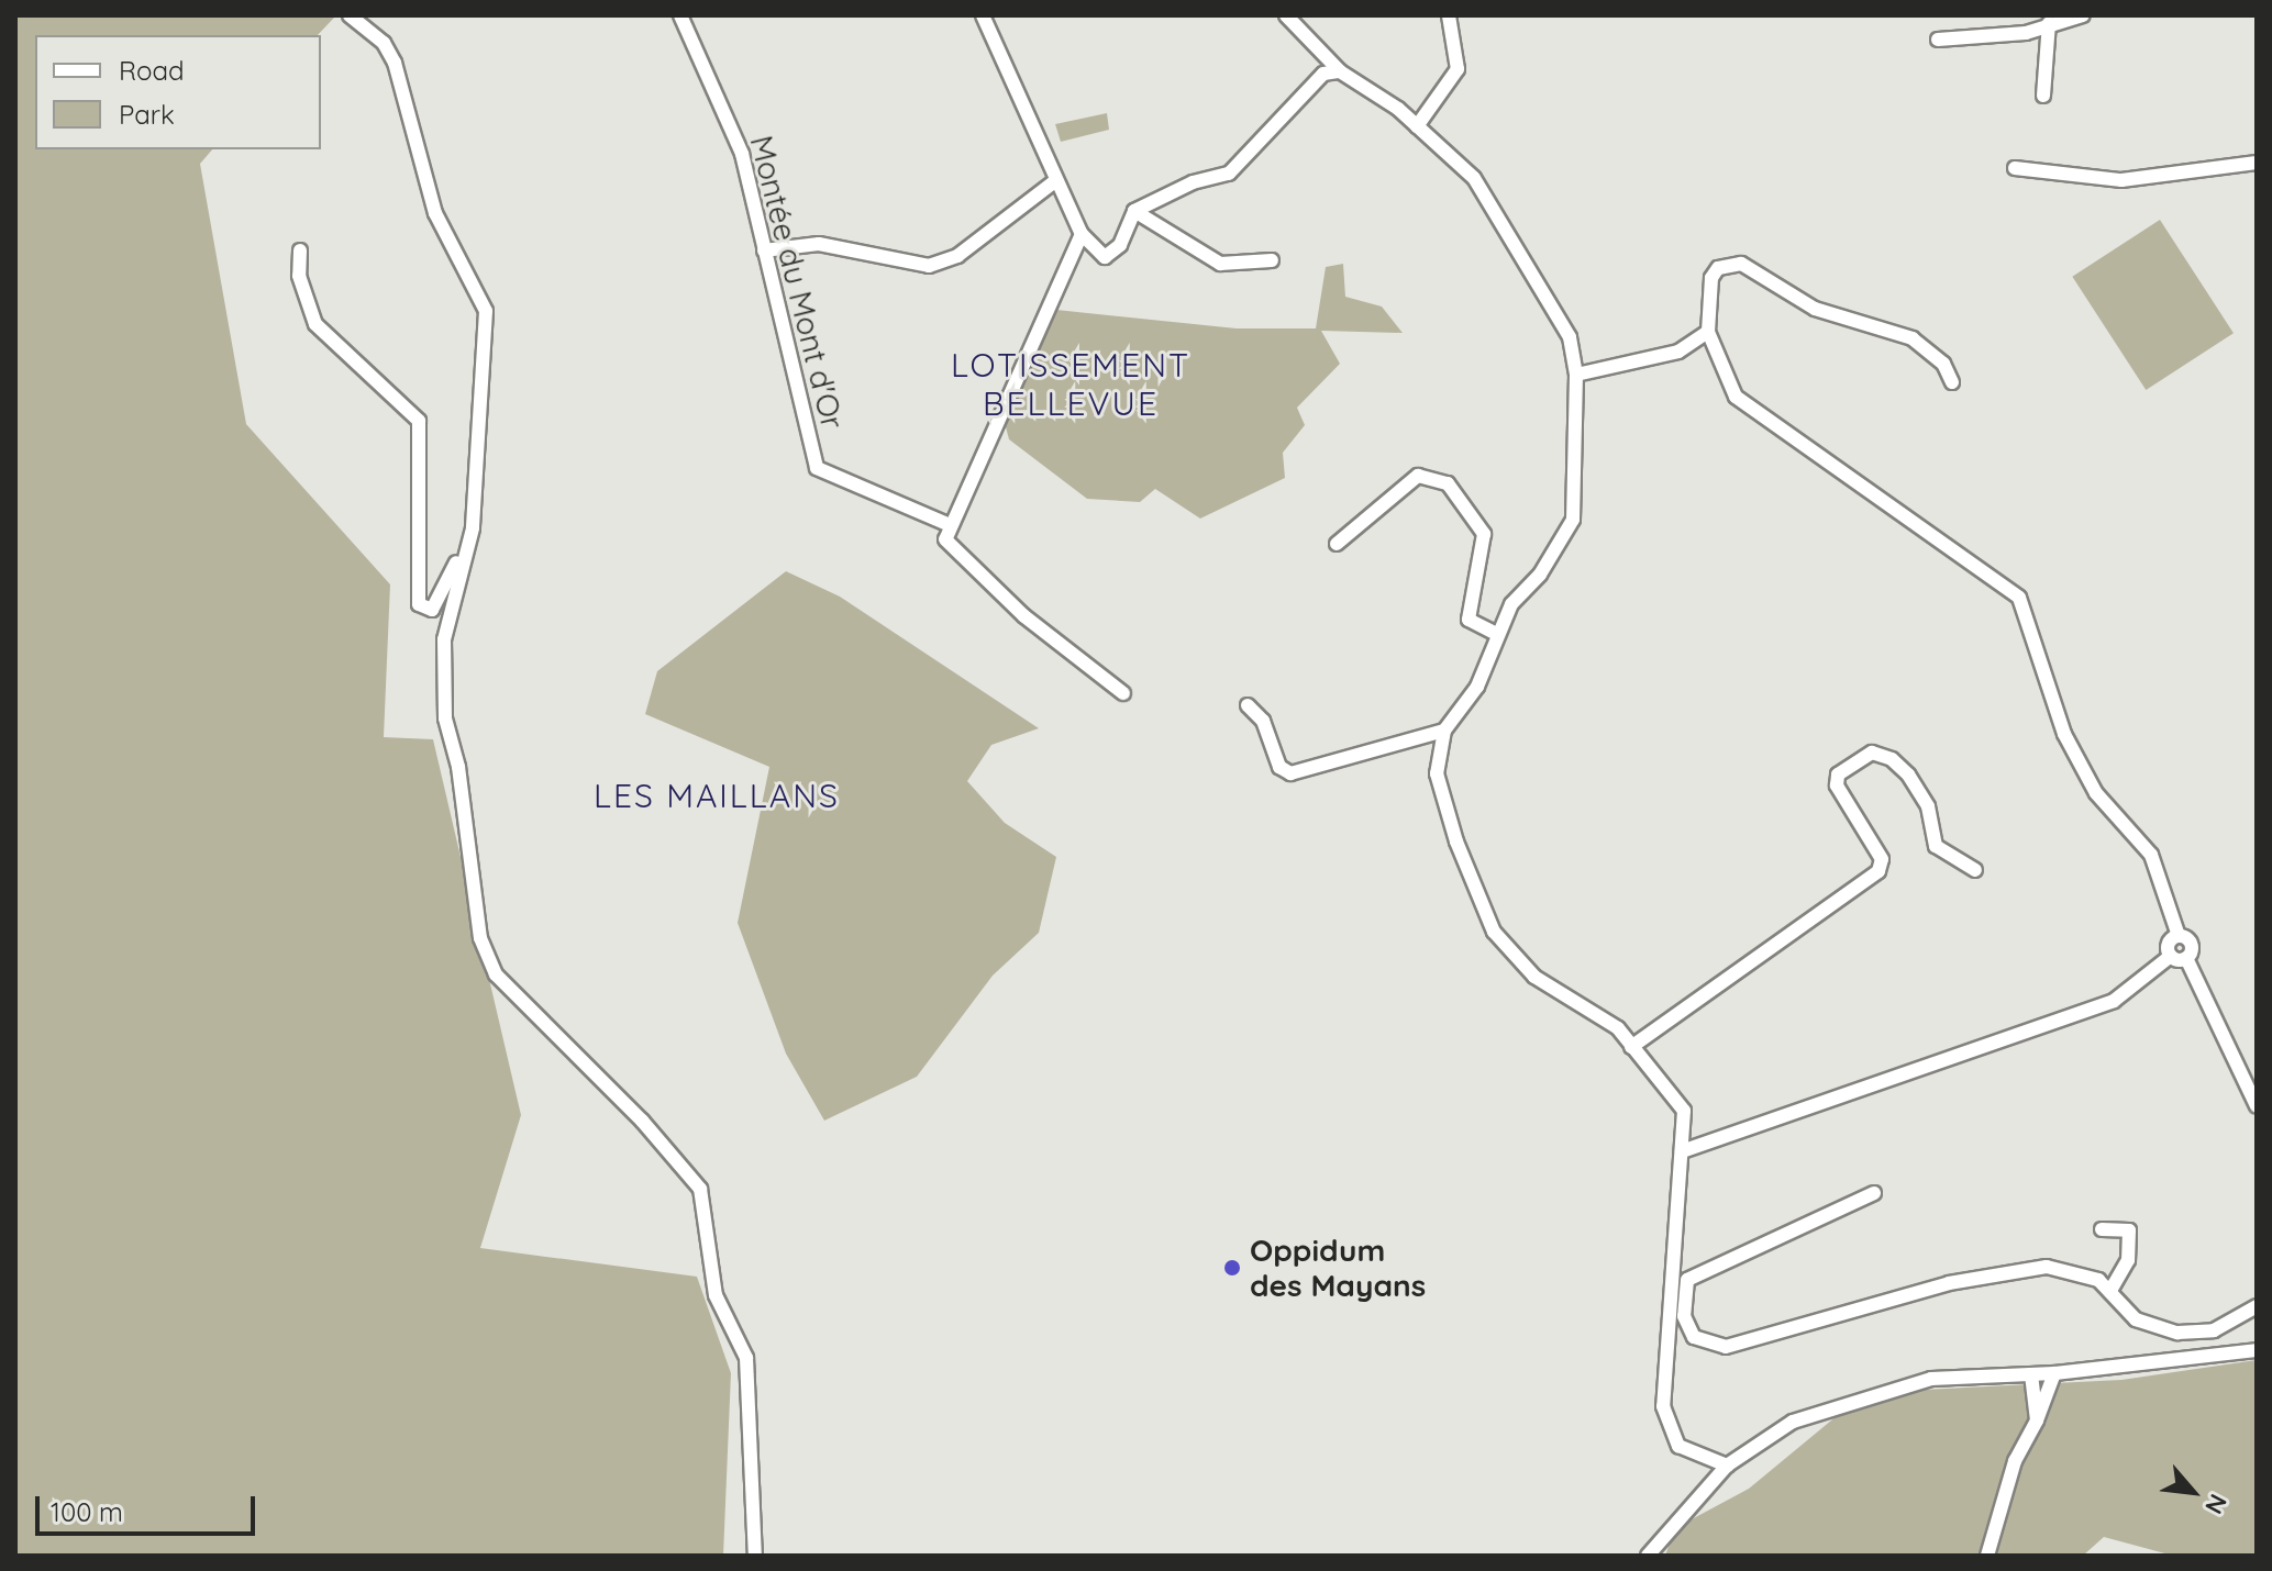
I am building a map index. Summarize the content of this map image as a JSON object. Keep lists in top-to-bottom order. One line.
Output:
{"streets":{"street":["Montée du Mont d'Or"]},"districts":["LOTISSEMENT BELLEVUE","LES MAILLANS"],"places":["Oppidum des Mayans"],"legend":["Road","Park"],"scale_bar":"100 m","north":"bottom right"}
